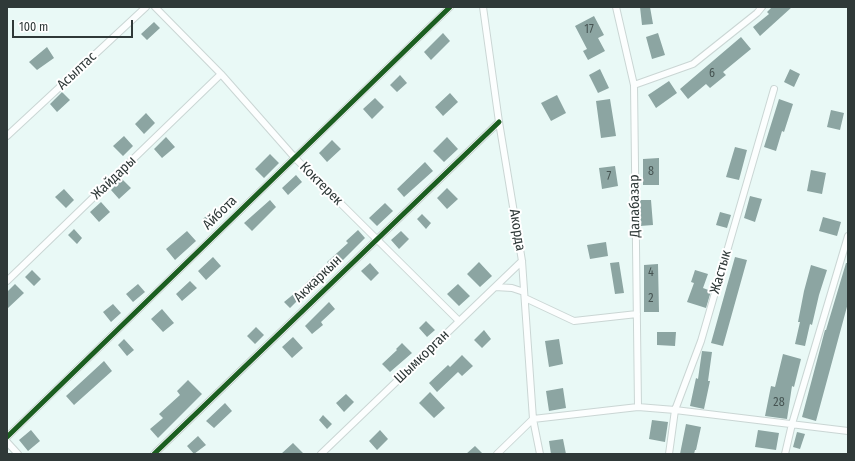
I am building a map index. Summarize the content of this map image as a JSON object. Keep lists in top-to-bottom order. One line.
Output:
{"streets":{"street":["Асылтас","Жайдары","Коктерек","Далабазар","Айбота","Акорда","Жастык","Акжаркын","Шымкорган"]},"crossings":[["Жайдары","Коктерек"],["Коктерек","Айбота"],["Коктерек","Акжаркын"],["Коктерек","Шымкорган"],["Акорда","Акжаркын"],["Акорда","Шымкорган"]],"house_numbers":["17","6","8","7","4","2","28"],"scale_bar":"100 m"}
